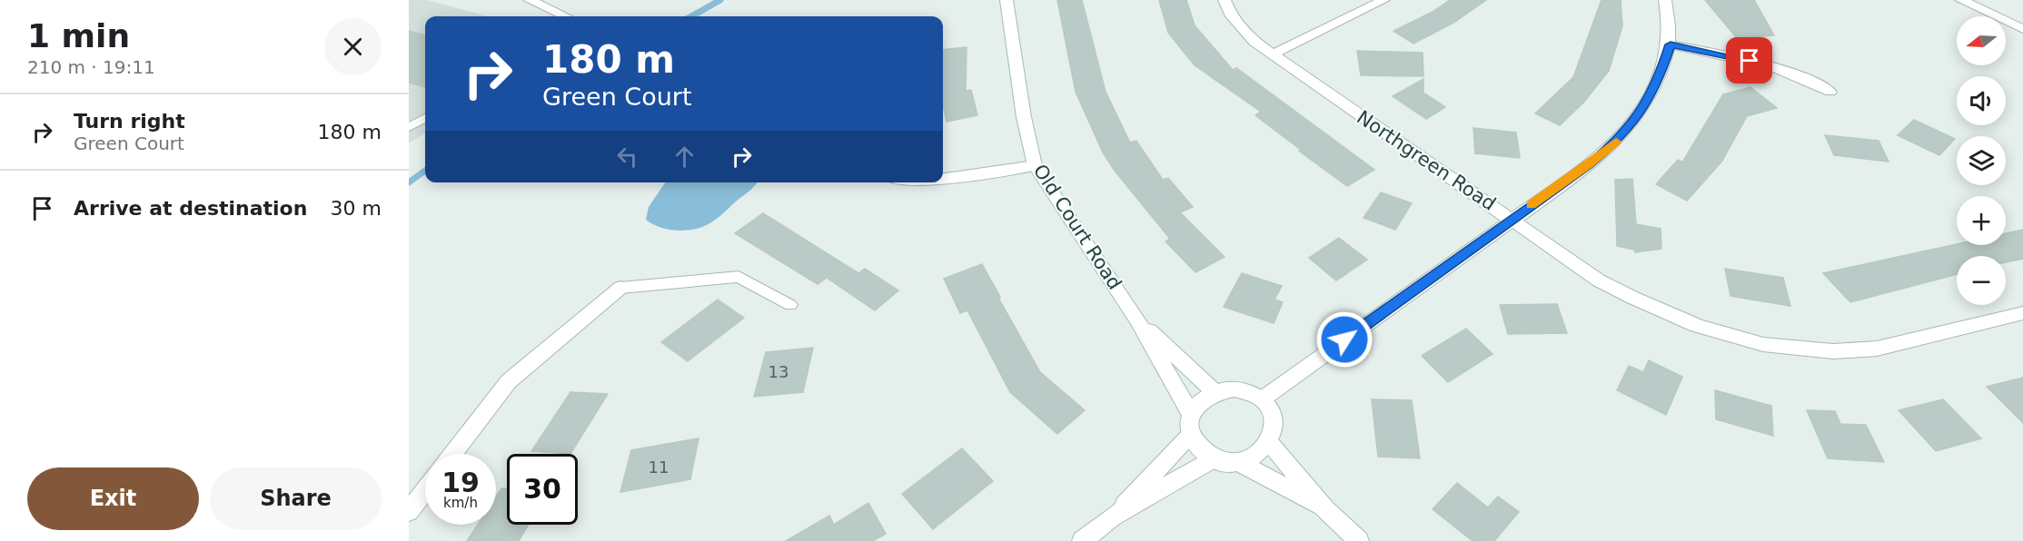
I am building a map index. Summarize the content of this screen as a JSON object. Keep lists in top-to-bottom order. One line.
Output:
{"streets":{"street":["Northgreen Road","Old Court Road"]},"house_numbers":["13","11"],"north":"left","page":{"heading":["1 min","210 m · 19:11"],"map_buttons":["+","−"],"turn":["180 m","Green Court"],"list":[{"name":"Turn right","note":"Green Court","value":"180 m"},{"name":"Arrive at destination","value":"30 m"}],"speed":"19 km/h","limit":"30","buttons":["Exit","Share"]}}
